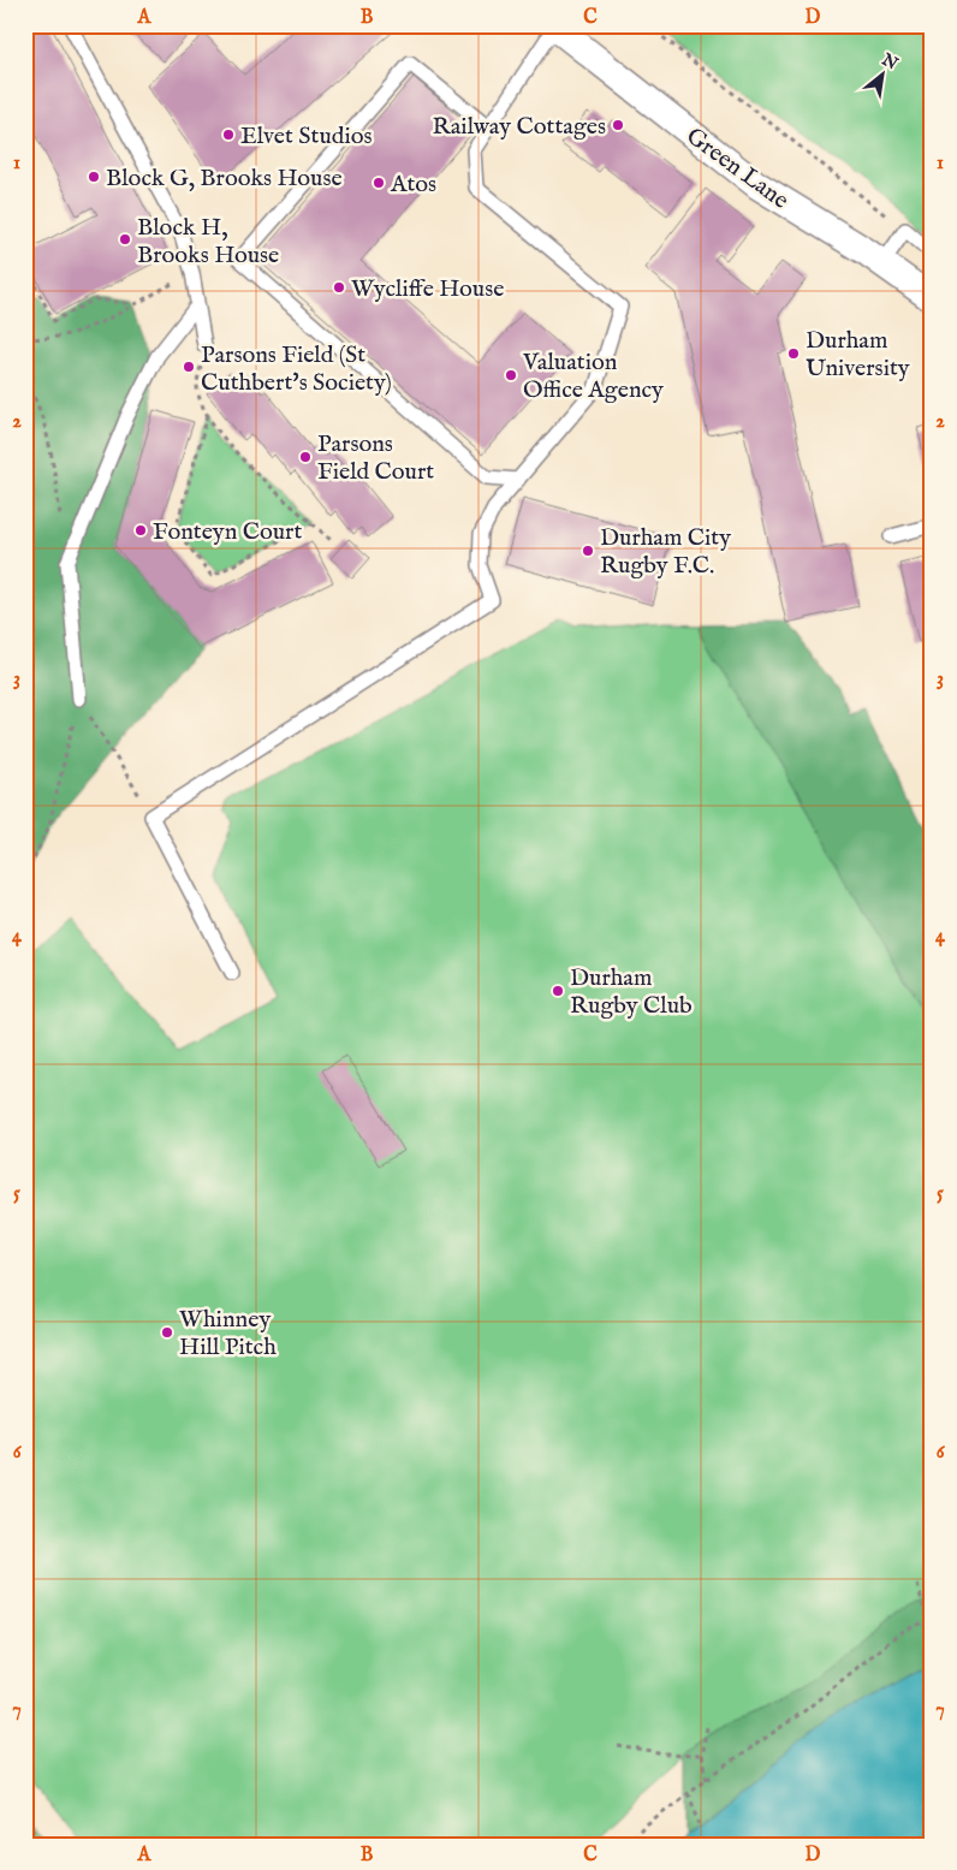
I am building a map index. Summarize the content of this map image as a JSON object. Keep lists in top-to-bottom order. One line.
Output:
{"streets":{"street":["Green Lane"]},"places":["Railway Cottages","Elvet Studios","Block G, Brooks House","Atos","Block H, Brooks House","Wycliffe House","Durham University","Parsons Field (St Cuthbert's Society)","Valuation Office Agency","Parsons Field Court","Fonteyn Court","Durham City Rugby F.C.","Durham Rugby Club","Whinney Hill Pitch"],"north":"top right","grid":{"columns":["A","B","C","D"],"rows":["1","2","3","4","5","6","7"]}}
